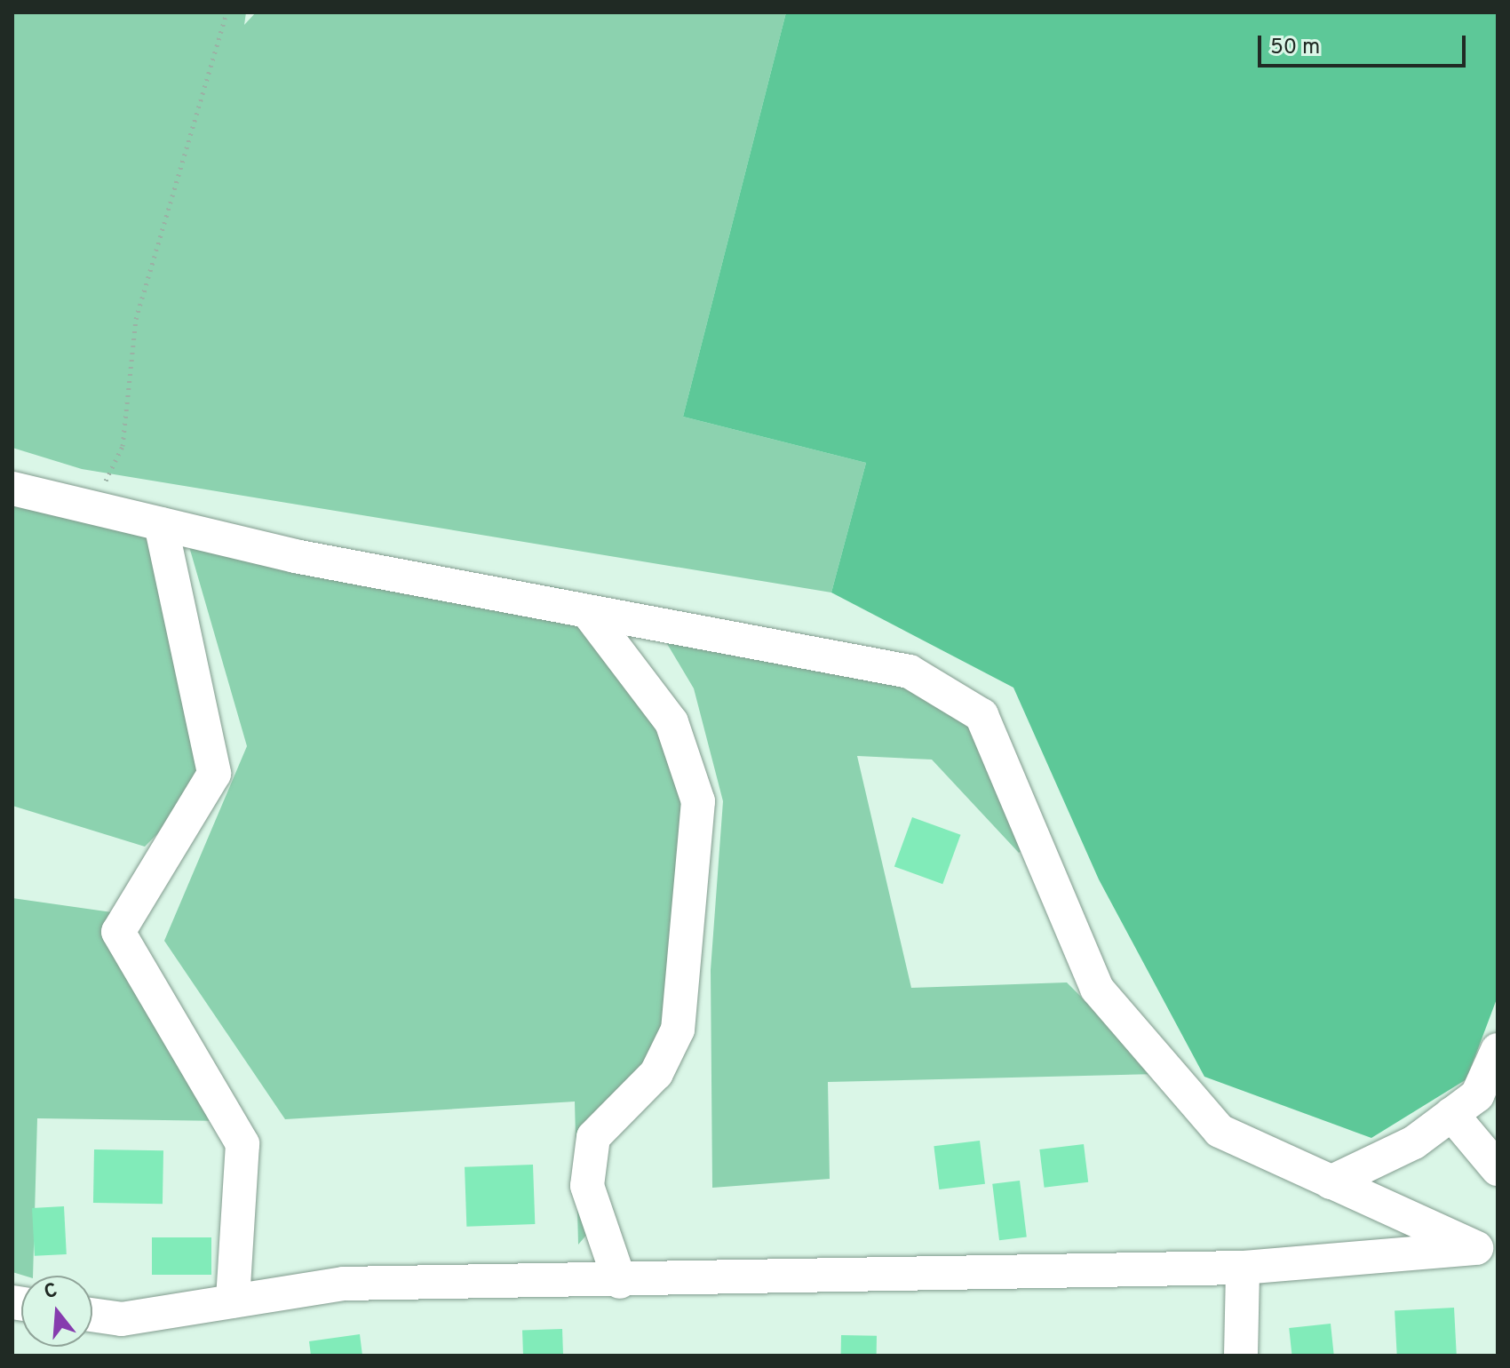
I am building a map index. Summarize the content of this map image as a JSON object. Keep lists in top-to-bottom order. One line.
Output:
{"scale_bar":"50 m","north":"top"}
